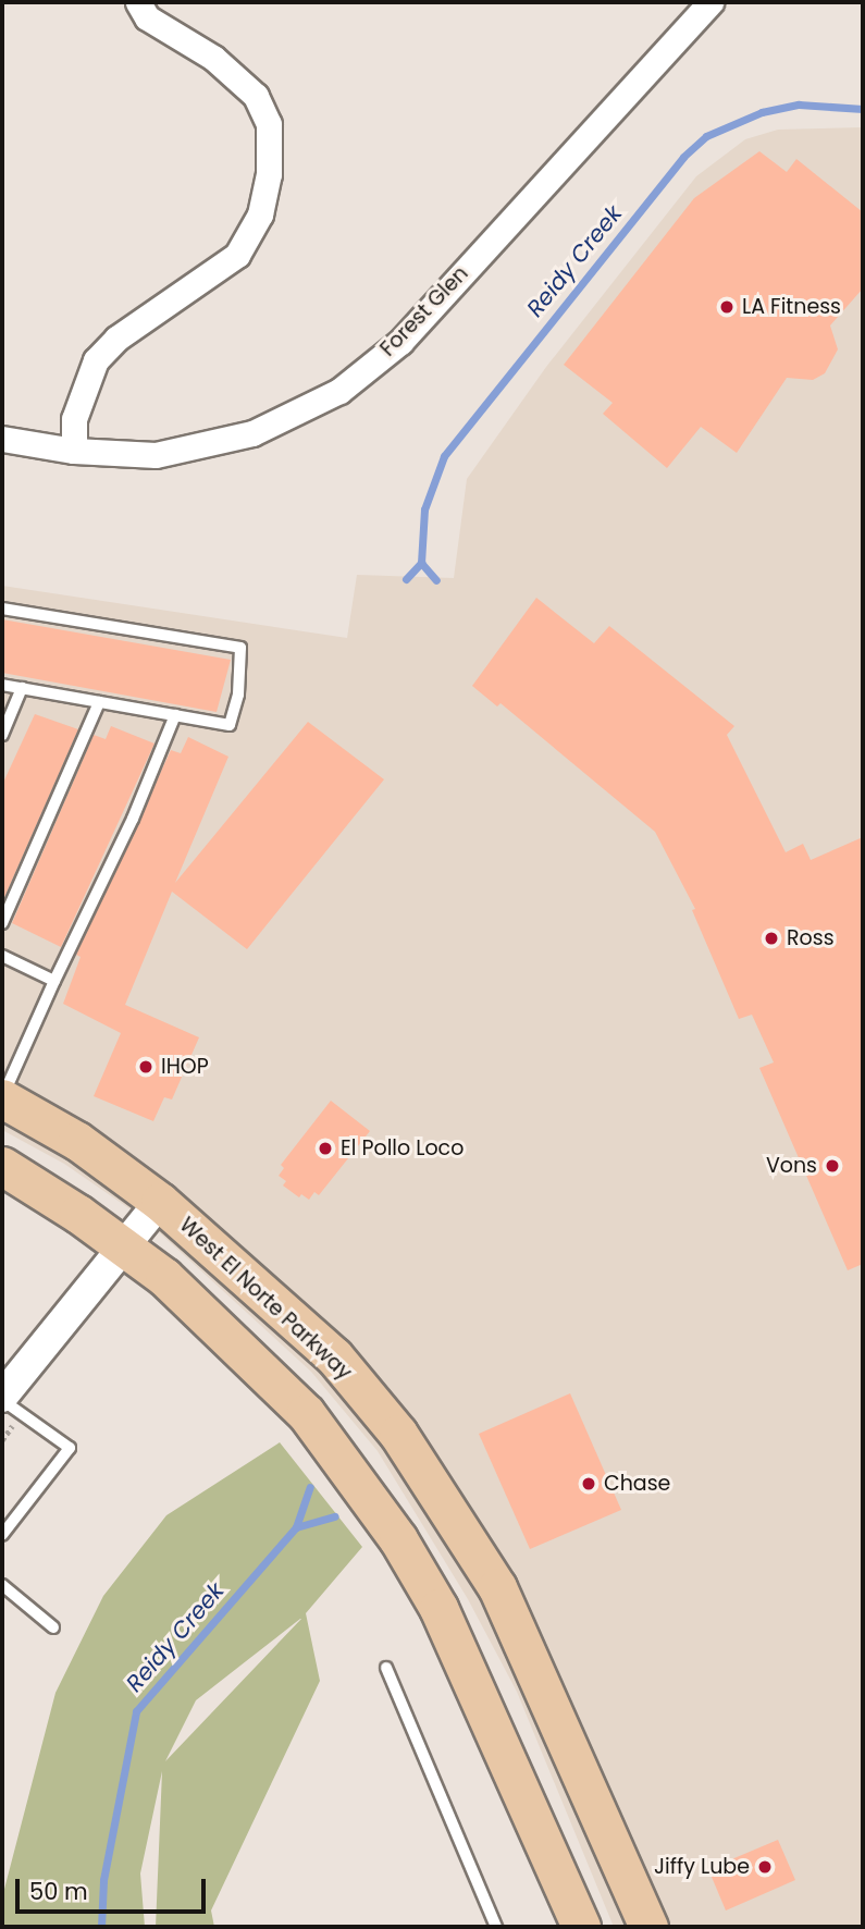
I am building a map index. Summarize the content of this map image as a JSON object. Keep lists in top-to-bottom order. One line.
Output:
{"streets":{"main road":["West El Norte Parkway"],"street":["Forest Glen"]},"water":["Reidy Creek"],"places":["LA Fitness","Ross","IHOP","El Pollo Loco","Vons","Chase","Jiffy Lube"],"scale_bar":"50 m"}
